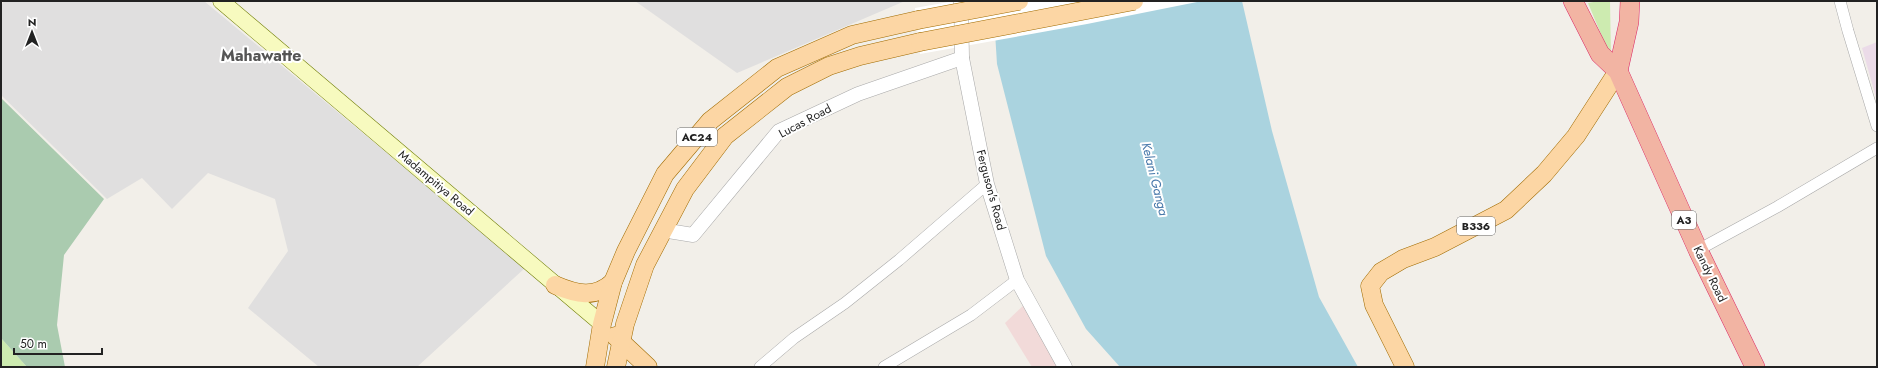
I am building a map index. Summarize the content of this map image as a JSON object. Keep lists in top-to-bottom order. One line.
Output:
{"streets":{"highway":["A3","Kandy Road"],"main road":["AC24","Madampitiya Road","B336"],"street":["Lucas Road","Ferguson's Road"]},"crossings":[["Lucas Road","AC24"],["Lucas Road","Ferguson's Road"],["AC24","Madampitiya Road"],["B336","Kandy Road"]],"districts":["Mahawatte"],"water":["Kelani Ganga"],"scale_bar":"50 m","north":"top"}
